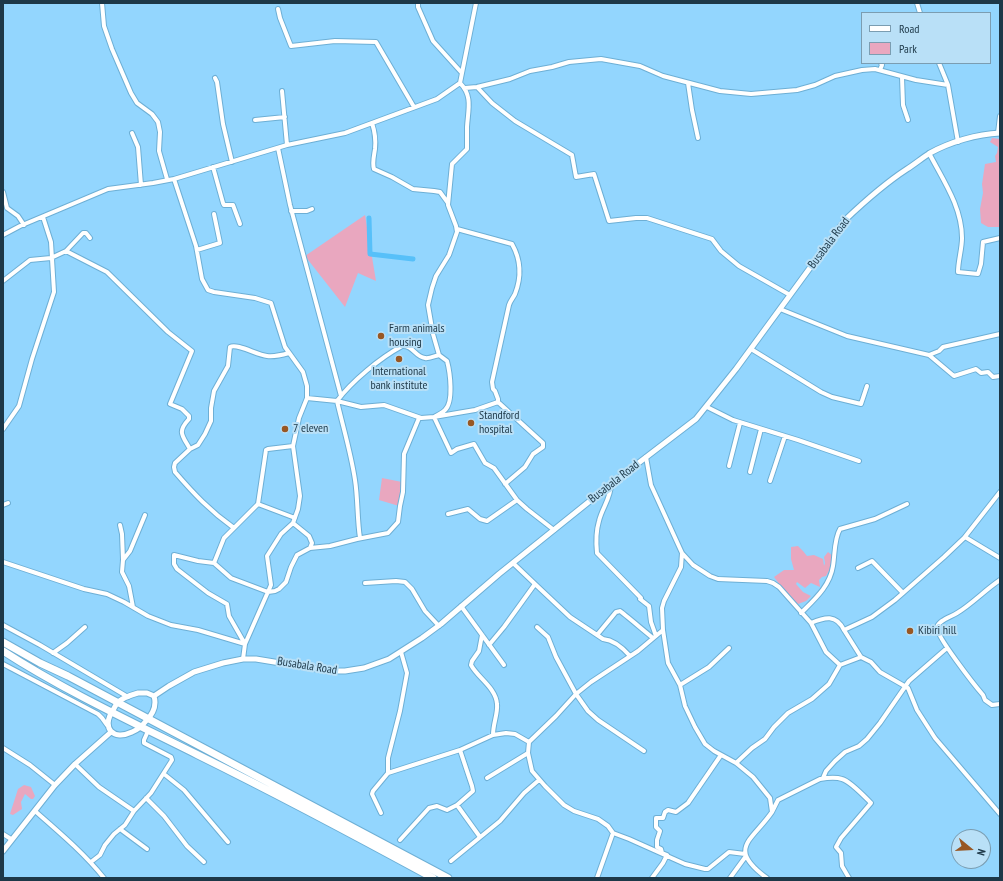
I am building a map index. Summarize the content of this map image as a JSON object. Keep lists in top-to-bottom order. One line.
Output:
{"streets":{"street":["Busabala Road"]},"places":["Farm animals housing","International bank institute","Standford hospital","7 eleven","Kibiri hill"],"legend":["Road","Park"],"north":"right"}
